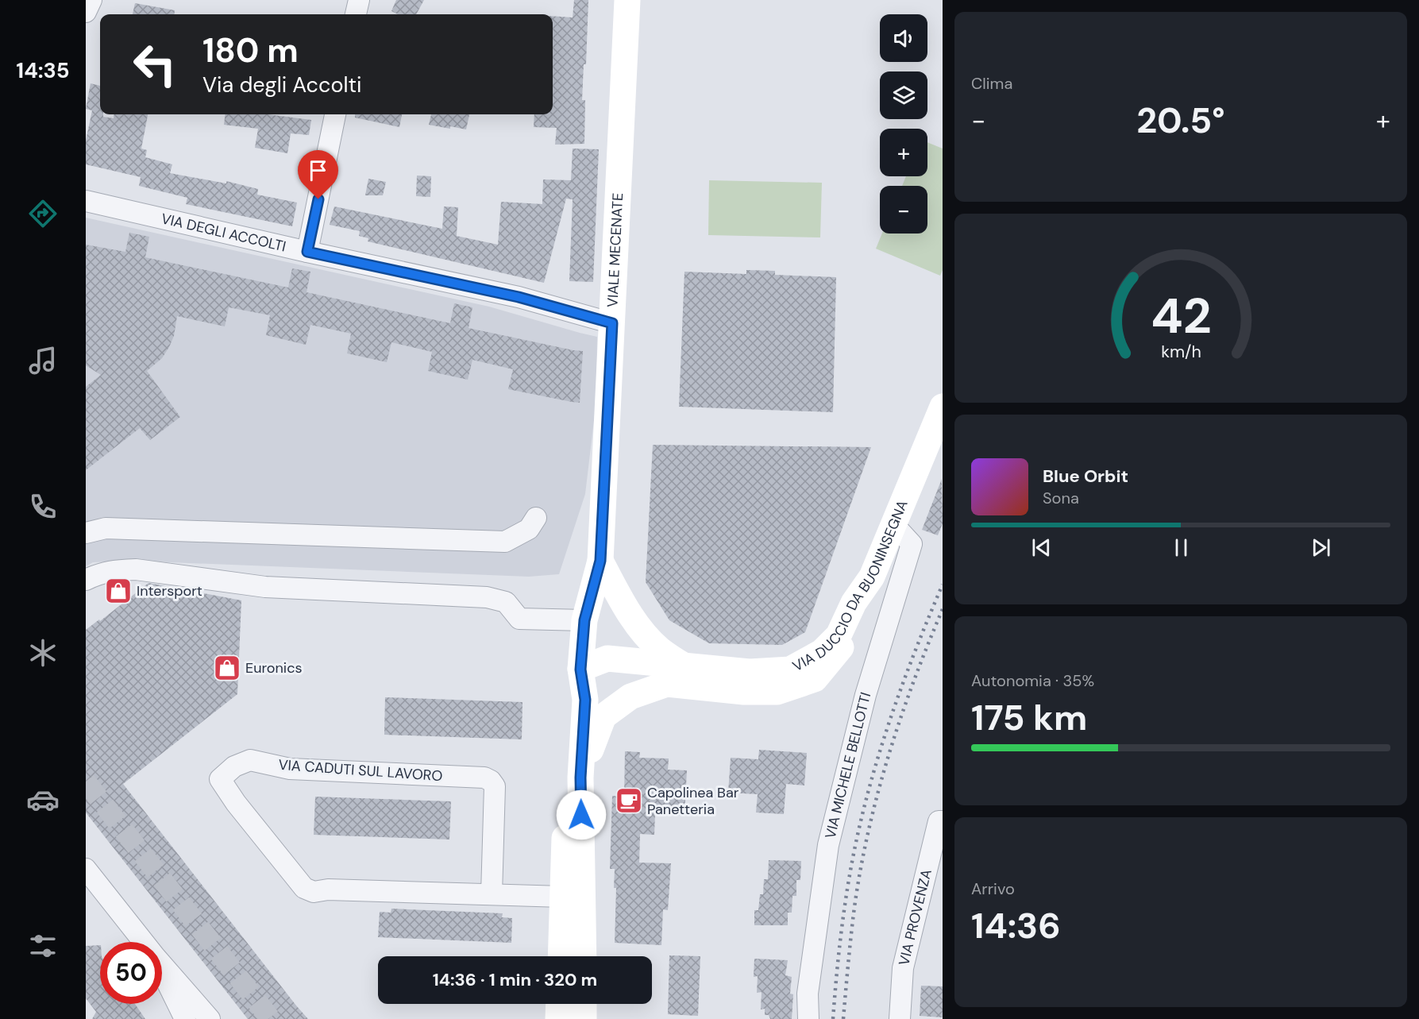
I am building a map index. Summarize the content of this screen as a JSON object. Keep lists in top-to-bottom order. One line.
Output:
{"streets":{"main road":["VIALE MECENATE","VIA DUCCIO DA BUONINSEGNA"],"street":["VIA DEGLI ACCOLTI","VIA MICHELE BELLOTTI","VIA CADUTI SUL LAVORO","VIA PROVENZA"]},"crossings":[["VIA DEGLI ACCOLTI","VIALE MECENATE"],["VIALE MECENATE","VIA DUCCIO DA BUONINSEGNA"],["VIALE MECENATE","VIA CADUTI SUL LAVORO"],["VIA DUCCIO DA BUONINSEGNA","VIA MICHELE BELLOTTI"]],"places":{"shop":["Intersport","Euronics"],"cafe":["Capolinea Bar Panetteria"]},"page":{"tabs":"14:35","tile":["Clima",["Autonomia · 35%","175 km"],["Arrivo","14:36"]],"map_buttons":["+","−"],"turn":["180 m","Via degli Accolti"],"heat":["−","20.5°","+"],"song":["Blue Orbit","Sona"],"limit":"50","trip":"14:36 · 1 min · 320 m","gauge":["42","km/h"]}}
